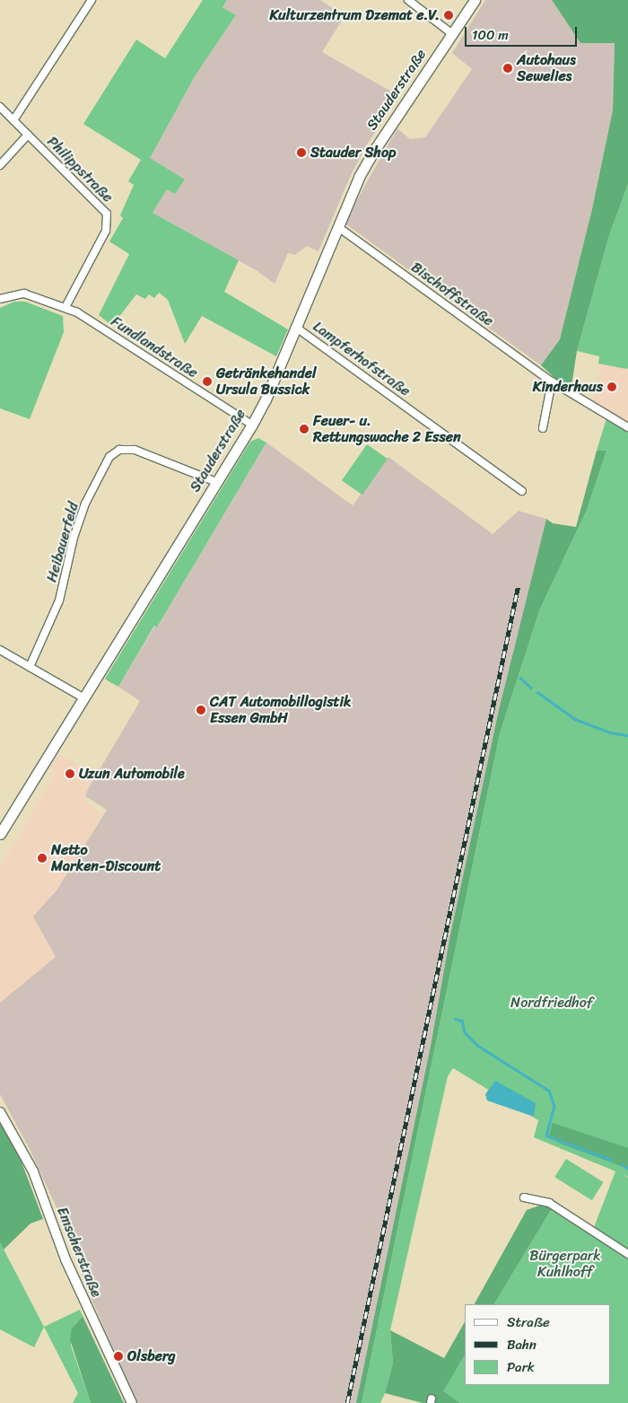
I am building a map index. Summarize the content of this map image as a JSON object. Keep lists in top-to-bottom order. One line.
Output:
{"streets":{"main road":["Stauderstraße"],"street":["Philippstraße","Bischoffstraße","Fundlandstraße","Lampferhofstraße","Heibauerfeld","Emscherstraße"]},"crossings":[["Stauderstraße","Bischoffstraße"],["Stauderstraße","Fundlandstraße"],["Stauderstraße","Lampferhofstraße"],["Stauderstraße","Heibauerfeld"],["Philippstraße","Fundlandstraße"]],"parks":["Nordfriedhof","Bürgerpark Kuhlhoff"],"places":["Kulturzentrum Dzemat e.V.","Autohaus Sewelies","Stauder Shop","Getränkehandel Ursula Bussick","Kinderhaus","Feuer- u. Rettungswache 2 Essen","CAT Automobillogistik Essen GmbH","Uzun Automobile","Netto Marken-Discount","Olsberg"],"legend":["Straße","Bahn","Park"],"scale_bar":"100 m"}
